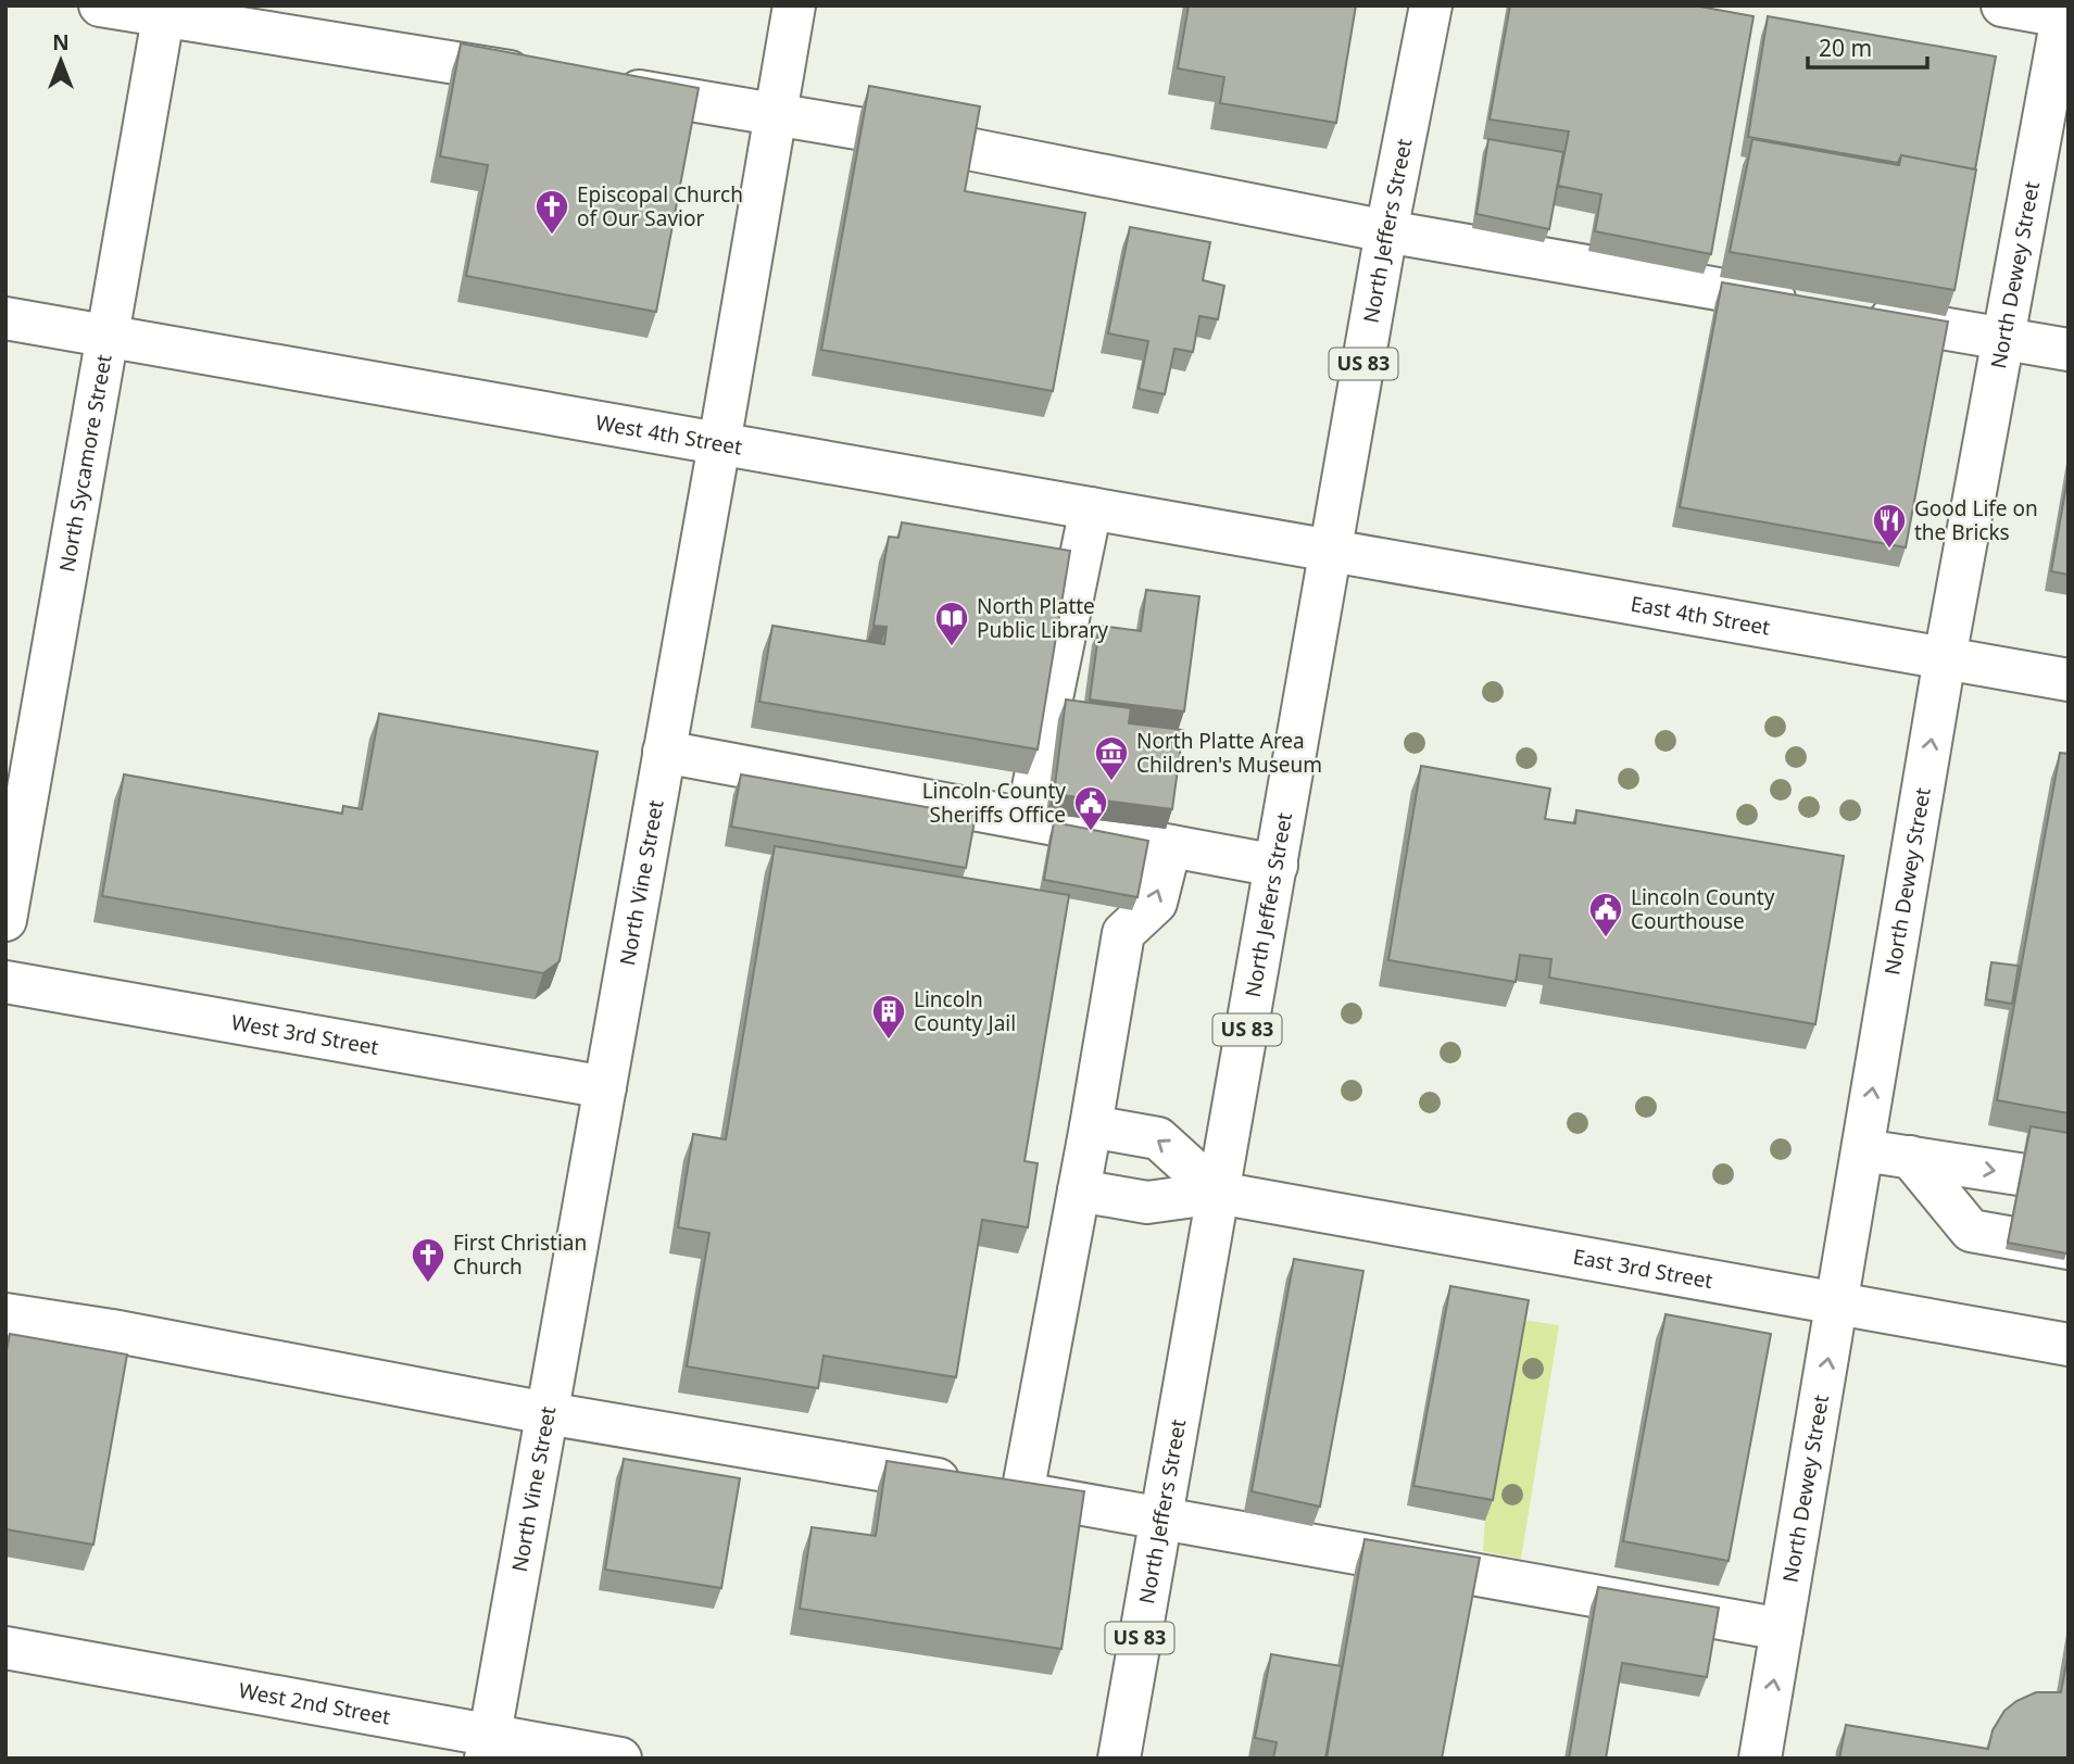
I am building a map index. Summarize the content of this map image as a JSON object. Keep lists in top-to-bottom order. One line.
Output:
{"streets":{"main road":["North Jeffers Street","North Dewey Street","US 83","West 4th Street","North Sycamore Street","East 4th Street","North Vine Street","West 3rd Street","East 3rd Street","West 2nd Street"]},"crossings":[["North Jeffers Street","West 4th Street"],["North Jeffers Street","East 4th Street"],["North Jeffers Street","East 3rd Street"],["North Dewey Street","East 4th Street"],["North Dewey Street","East 3rd Street"],["West 4th Street","North Sycamore Street"],["West 4th Street","East 4th Street"],["West 4th Street","North Vine Street"],["North Vine Street","West 3rd Street"],["North Vine Street","West 2nd Street"]],"one_way":["North Dewey Street"],"places":{"church":["Episcopal Church of Our Savior","First Christian Church"],"restaurant":["Good Life on the Bricks"],"library":["North Platte Public Library"],"museum":["North Platte Area Children's Museum"],"public building":["Lincoln County Sheriffs Office","Lincoln County Courthouse"],"building":["Lincoln County Jail"]},"scale_bar":"20 m","north":"top"}
